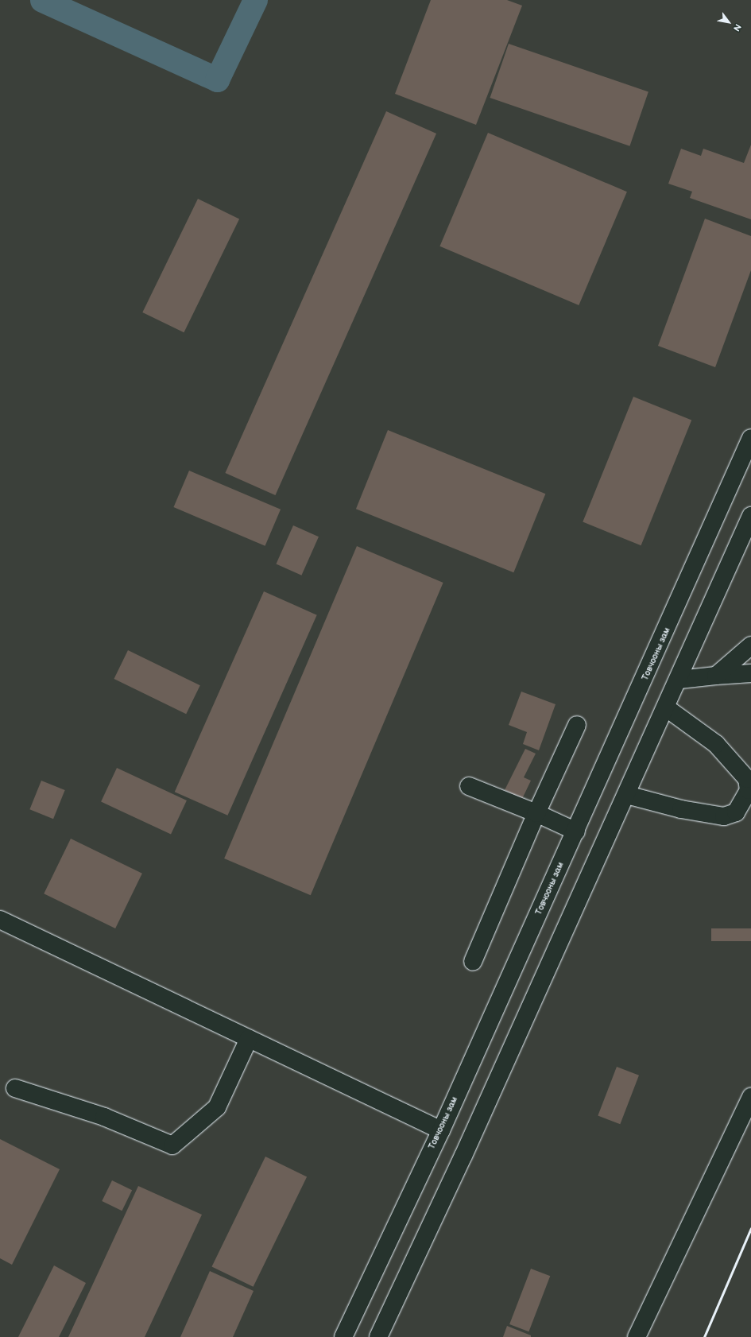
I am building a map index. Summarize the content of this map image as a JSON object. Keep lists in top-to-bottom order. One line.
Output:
{"streets":{"main road":["Товчооны зам"]},"north":"bottom right"}
